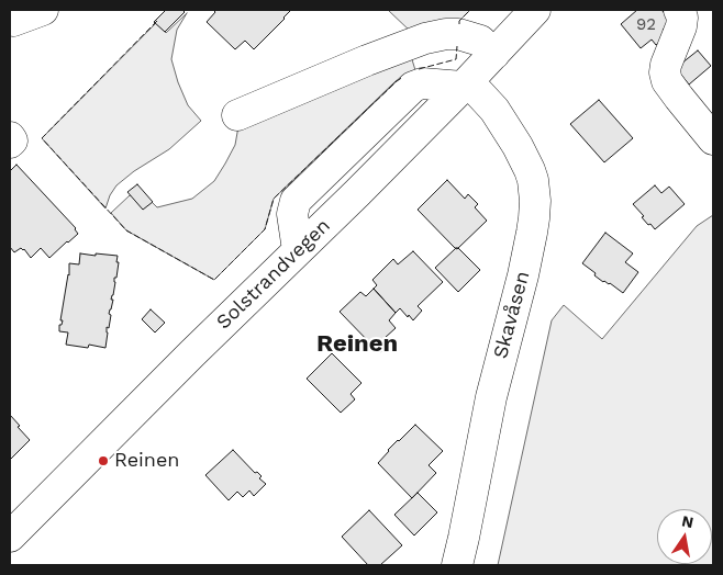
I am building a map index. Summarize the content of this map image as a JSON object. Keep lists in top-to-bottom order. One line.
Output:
{"streets":{"street":["Solstrandvegen","Skavåsen"]},"crossings":[["Solstrandvegen","Skavåsen"]],"districts":["Reinen"],"places":["Reinen"],"house_numbers":["92"],"north":"top"}
